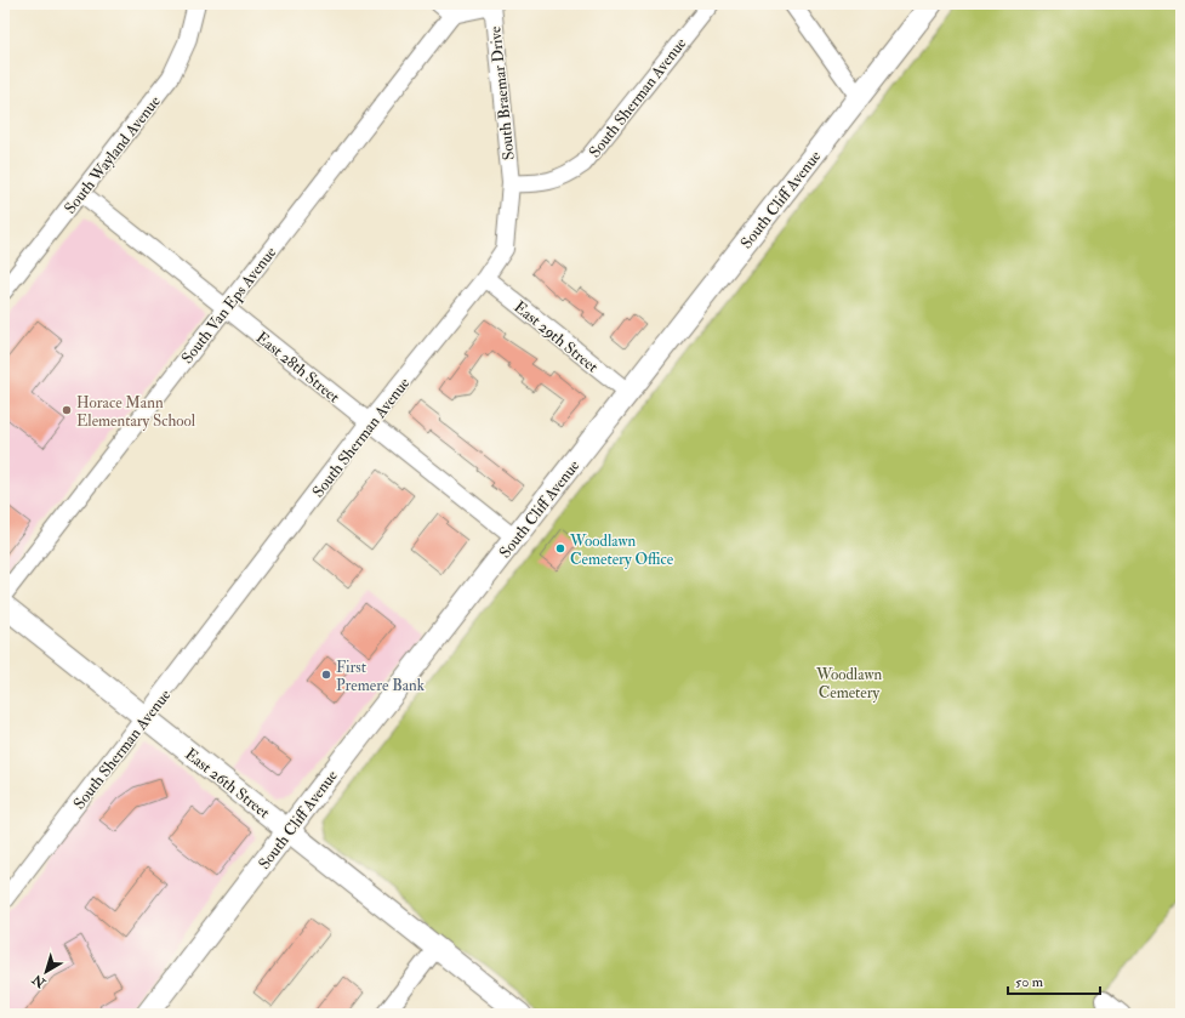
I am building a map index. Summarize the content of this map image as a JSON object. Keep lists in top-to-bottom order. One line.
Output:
{"streets":{"main road":["South Cliff Avenue","East 26th Street"],"street":["South Braemar Drive","South Sherman Avenue","South Wayland Avenue","South Van Eps Avenue","East 29th Street","East 28th Street"]},"crossings":[["South Braemar Drive","South Sherman Avenue"],["South Sherman Avenue","East 29th Street"],["South Sherman Avenue","East 28th Street"],["South Sherman Avenue","East 26th Street"],["South Wayland Avenue","East 28th Street"],["South Cliff Avenue","East 29th Street"],["South Cliff Avenue","East 28th Street"],["South Cliff Avenue","East 26th Street"],["South Van Eps Avenue","East 28th Street"]],"parks":["Woodlawn Cemetery"],"places":["Horace Mann Elementary School","Woodlawn Cemetery Office","First Premere Bank"],"scale_bar":"50 m","north":"bottom left"}
